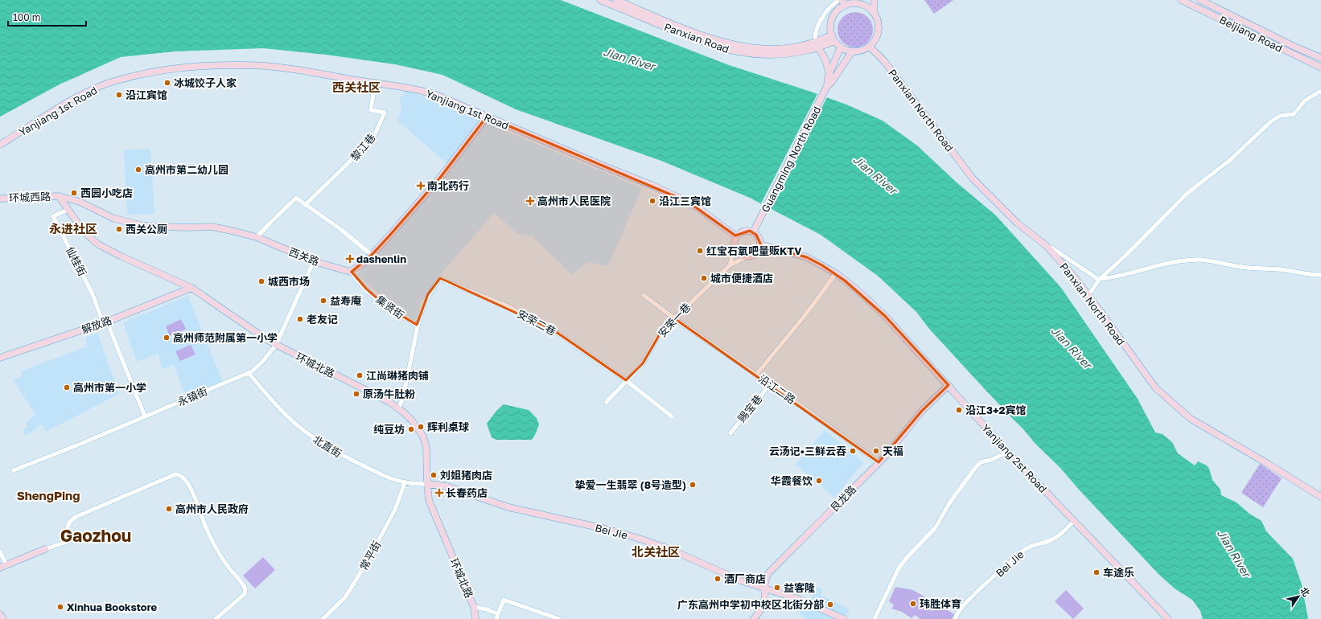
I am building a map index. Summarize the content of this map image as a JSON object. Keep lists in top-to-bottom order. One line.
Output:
{"streets":{"street":["Beijiang Road","Panxian Road","Yanjiang 1st Road","Panxian North Road","黎江巷","Guangming North Road","环城西路","西关路","仙桂街","集贤街","安荣一巷","安荣二巷","解放路","环城北路","沿江二路","永镇街","赐宝巷","北直街","Yanjiang 2st Road","艮龙路","Bei Jie","常平街"]},"crossings":[["Panxian Road","Panxian North Road"],["Panxian Road","Guangming North Road"],["Yanjiang 1st Road","黎江巷"],["Yanjiang 1st Road","Guangming North Road"],["Yanjiang 1st Road","Yanjiang 2st Road"],["Panxian North Road","Guangming North Road"],["Guangming North Road","Yanjiang 2st Road"],["环城西路","西关路"],["环城西路","环城北路"],["西关路","集贤街"],["西关路","环城北路"],["西关路","永镇街"],["仙桂街","解放路"],["仙桂街","环城北路"],["仙桂街","永镇街"],["集贤街","安荣二巷"],["集贤街","环城北路"],["安荣一巷","安荣二巷"],["安荣一巷","沿江二路"],["解放路","环城北路"],["环城北路","永镇街"],["环城北路","北直街"],["环城北路","Bei Jie"],["沿江二路","赐宝巷"],["沿江二路","艮龙路"],["永镇街","北直街"],["北直街","Bei Jie"],["北直街","常平街"],["Yanjiang 2st Road","艮龙路"],["Yanjiang 2st Road","Bei Jie"],["艮龙路","Bei Jie"]],"districts":["西关社区","永进社区","ShengPing","Gaozhou","北关社区"],"water":["Jian River"],"places":{"other":["冰城饺子人家","沿江宾馆","高州市第二幼儿园","西园小吃店","沿江三宾馆","西关公厕","红宝石氧吧量贩KTV","城市便捷酒店","城西市场","益寿庵","老友记","高州师范附属第一小学","江尚琳猪肉铺","高州市第一小学","原汤牛肚粉","沿江3+2宾馆","辉利桌球","纯豆坊","云汤记•三鲜云吞","天福","刘姐猪肉店","华霞餐饮","挚爱一生翡翠 (8号造型)","高州市人民政府","车途乐","酒厂商店","益客隆","玮胜体育","广东高州中学初中校区北街分部","Xinhua Bookstore"],"health":["南北药行","高州市人民医院","dashenlin","长春药店"]},"scale_bar":"100 m","north":"top right"}
